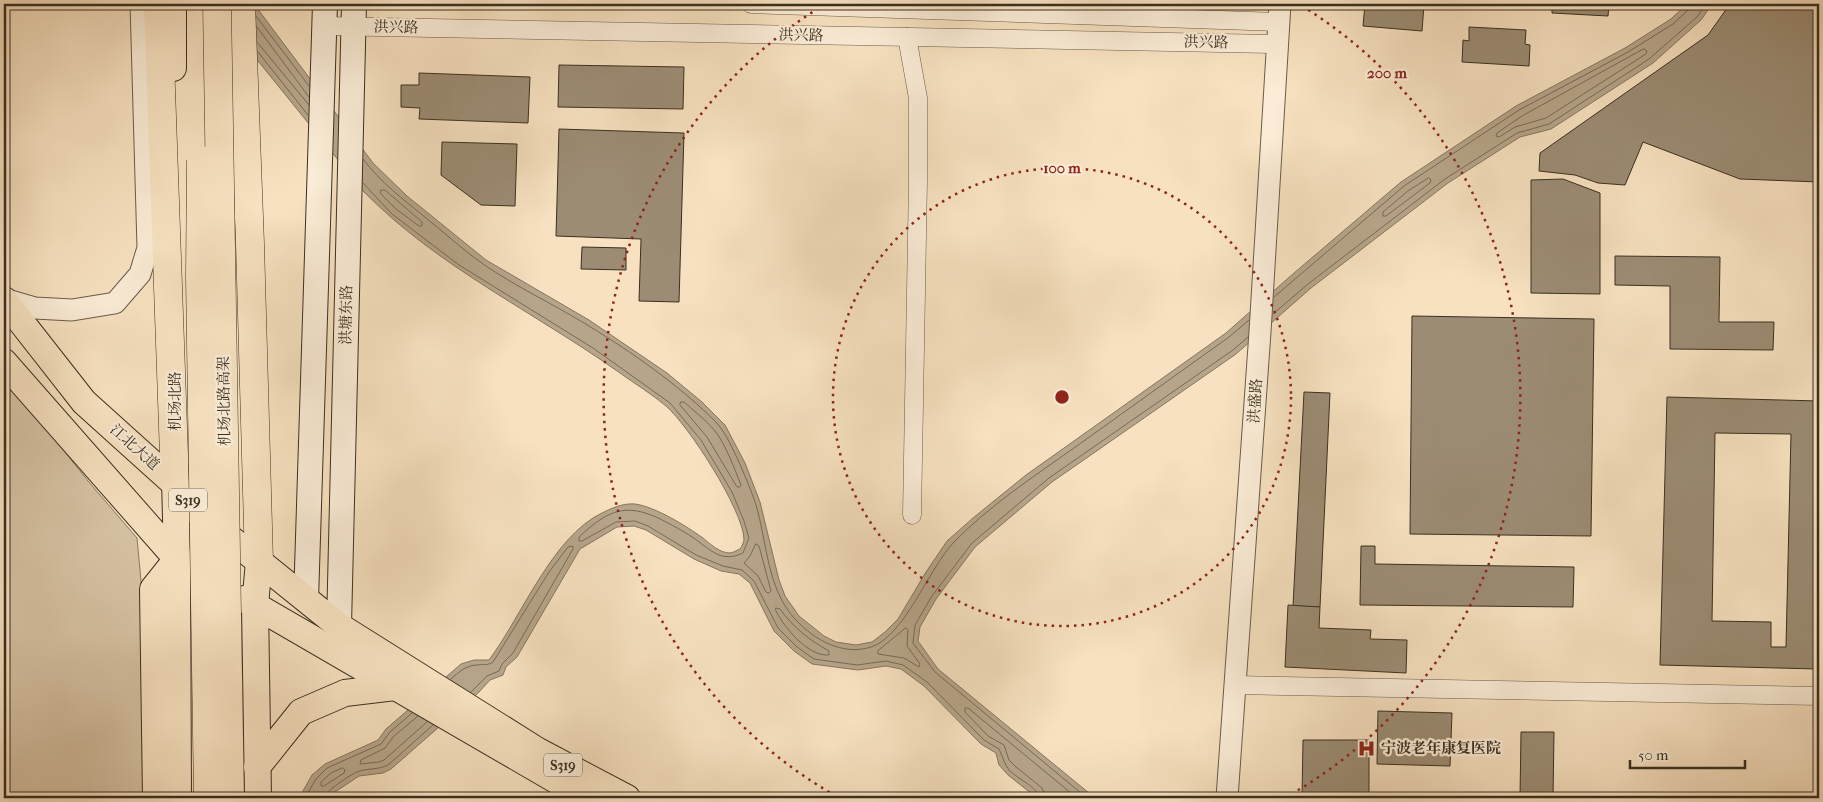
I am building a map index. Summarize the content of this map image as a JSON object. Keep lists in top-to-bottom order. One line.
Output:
{"streets":{"highway":["机场北路高架"],"main road":["洪塘东路","机场北路","江北大道","S319"],"street":["洪兴路","洪盛路"]},"crossings":[["洪兴路","洪塘东路"],["洪兴路","洪盛路"],["洪塘东路","江北大道"],["机场北路","江北大道"]],"places":{"hospital":["宁波老年康复医院"]},"scale_bar":"50 m","rings":["200 m","100 m"]}
